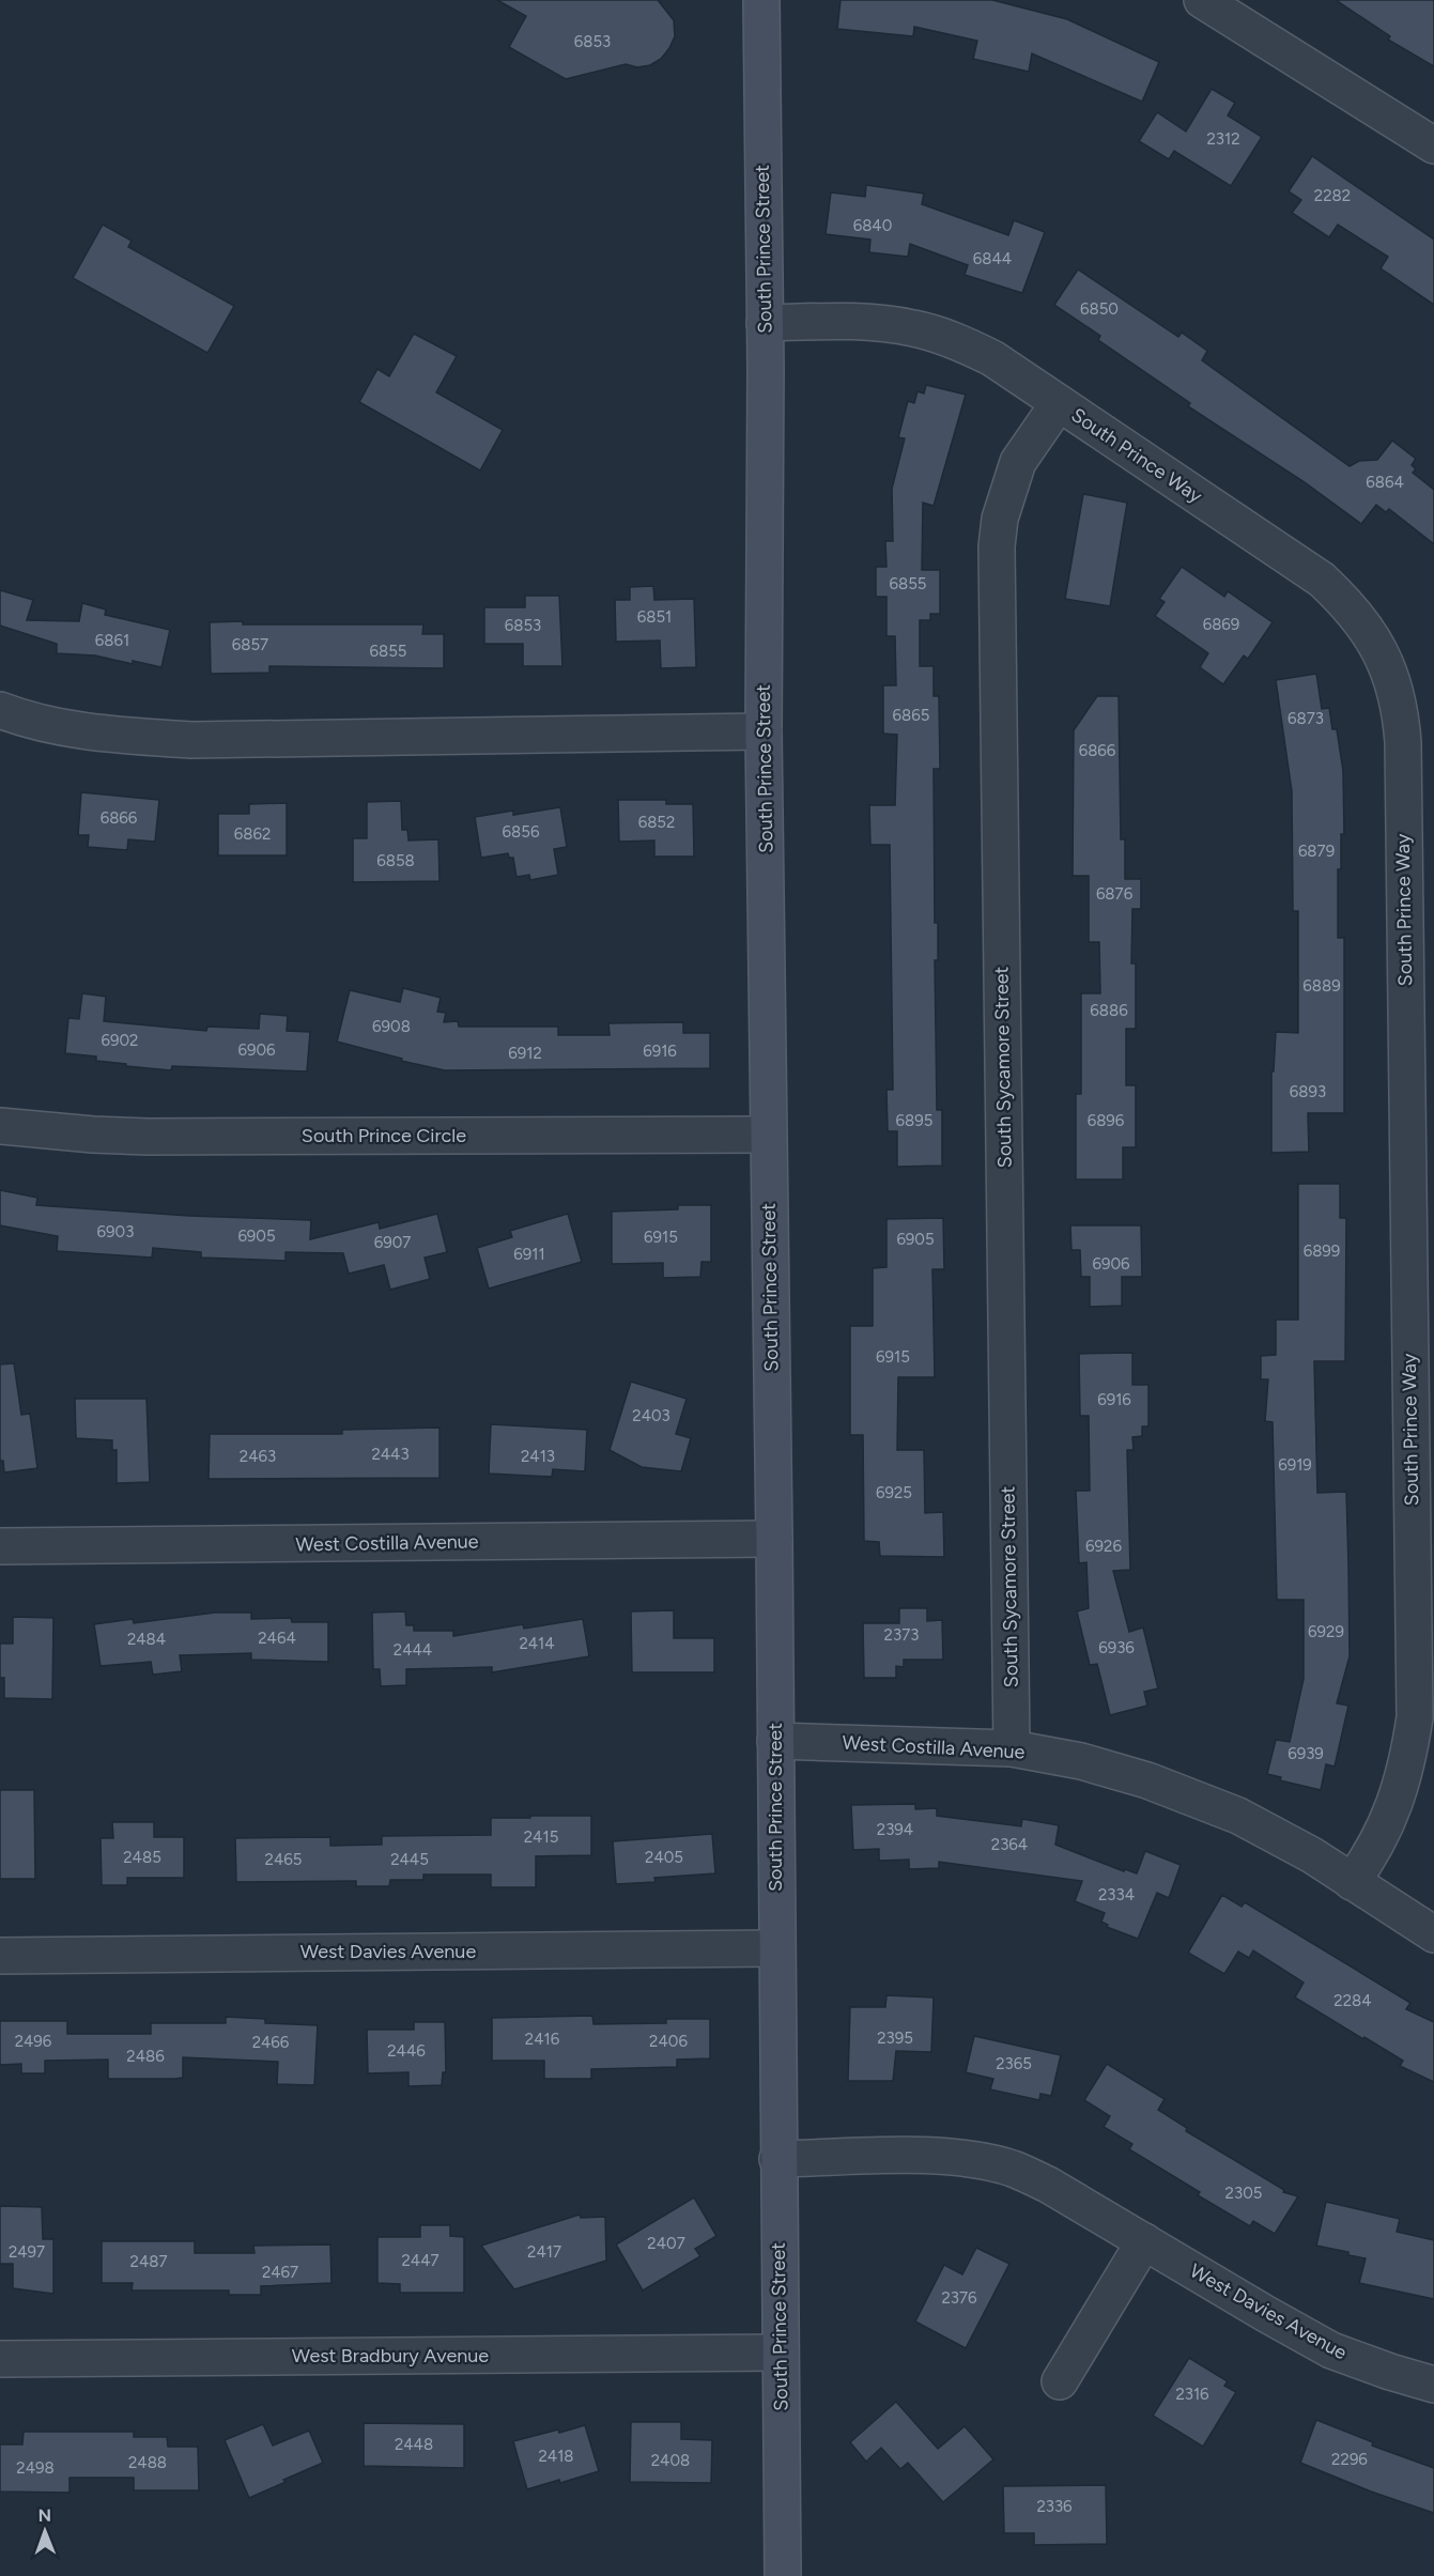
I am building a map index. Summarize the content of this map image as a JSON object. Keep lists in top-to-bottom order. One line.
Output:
{"streets":{"street":["South Prince Street","South Prince Way","South Sycamore Street","South Prince Circle","West Costilla Avenue","West Davies Avenue","West Bradbury Avenue"]},"crossings":[["South Prince Street","South Prince Way"],["South Prince Street","South Prince Circle"],["South Prince Street","West Costilla Avenue"],["South Prince Street","West Davies Avenue"],["South Prince Street","West Bradbury Avenue"],["South Prince Way","South Sycamore Street"],["South Prince Way","West Costilla Avenue"],["South Sycamore Street","West Costilla Avenue"]],"house_numbers":["6853","2312","2282","6840","6844","6850","6864","6855","6851","6869","6853","6861","6857","6855","6865","6873","6866","6866","6852","6856","6862","6879","6858","6876","6889","6886","6908","6902","6906","6916","6912","6893","6895","6896","6903","6905","6915","6905","6907","6899","6911","6906","6915","6916","2403","2443","2463","2413","6919","6925","6926","6929","2373","2464","2484","2414","6936","2444","6939","2394","2415","2364","2485","2405","2465","2445","2334","2284","2395","2416","2496","2406","2466","2446","2486","2365","2305","2407","2497","2417","2447","2487","2467","2376","2316","2448","2418","2296","2408","2488","2498","2336"],"north":"top"}
